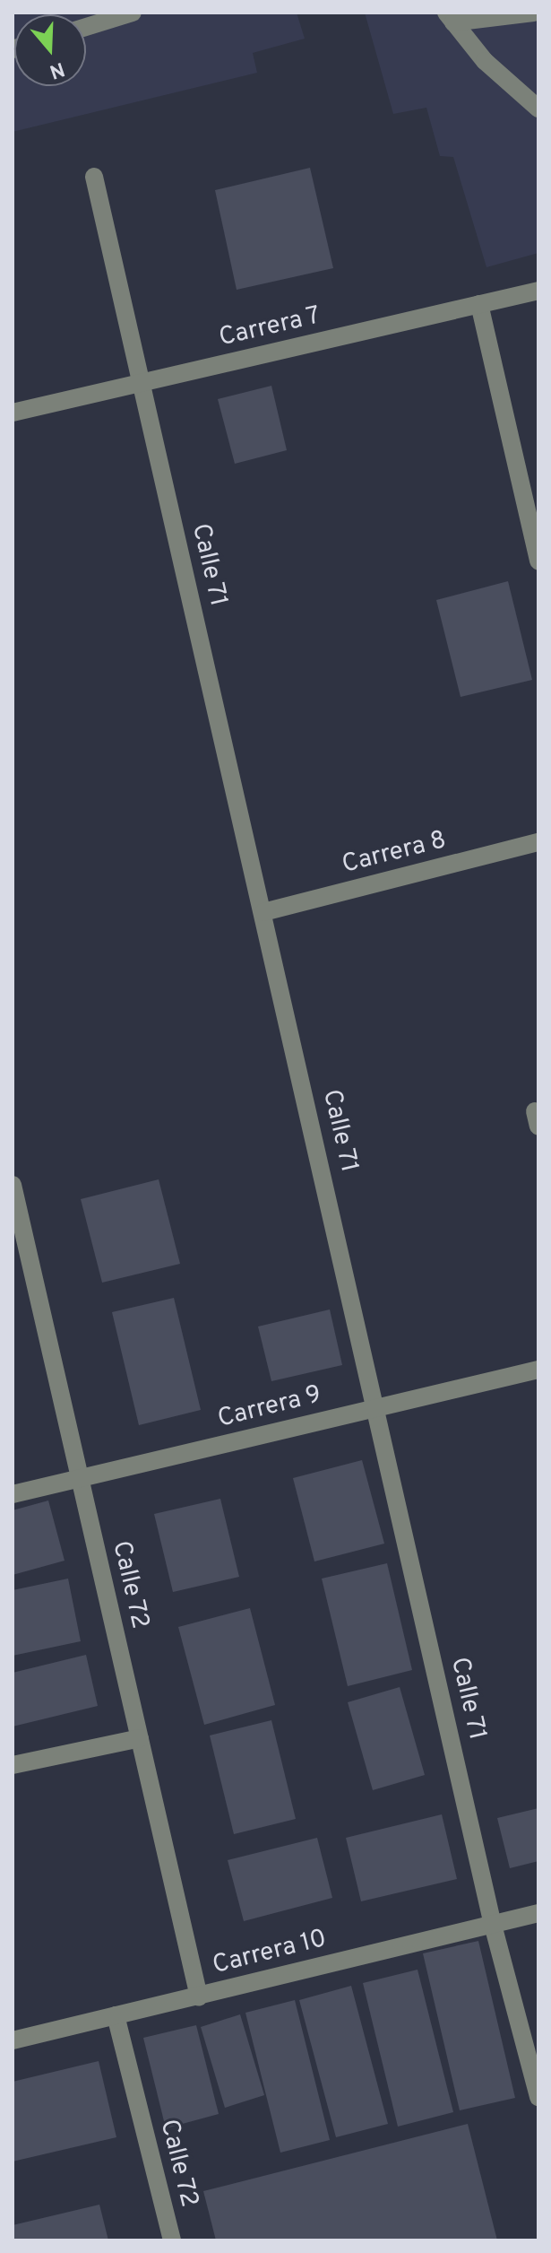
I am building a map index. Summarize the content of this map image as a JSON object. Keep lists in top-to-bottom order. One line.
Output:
{"streets":{"street":["Carrera 7","Calle 71","Carrera 8","Carrera 9","Calle 72","Carrera 10"]},"crossings":[["Carrera 7","Calle 71"],["Calle 71","Carrera 8"],["Calle 71","Carrera 9"],["Calle 71","Carrera 10"],["Carrera 9","Calle 72"],["Calle 72","Carrera 10"]],"north":"bottom"}
